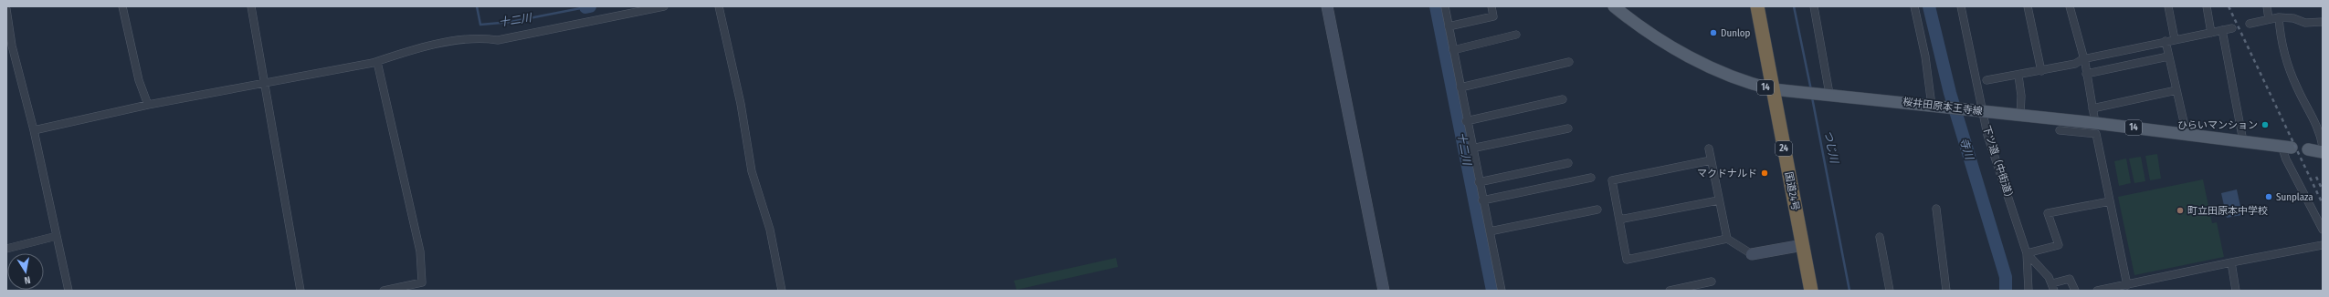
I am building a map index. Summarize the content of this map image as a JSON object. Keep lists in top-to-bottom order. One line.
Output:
{"streets":{"highway":["24","国道24号"],"main road":["14","桜井田原本王寺線"],"street":["下ツ道（中街道）"]},"crossings":[["桜井田原本王寺線","下ツ道（中街道）"],["桜井田原本王寺線","国道24号"]],"water":["十二川","つじ川","寺川"],"places":["Dunlop","ひらいマンション","マクドナルド","Sunplaza","町立田原本中学校"],"north":"bottom"}
